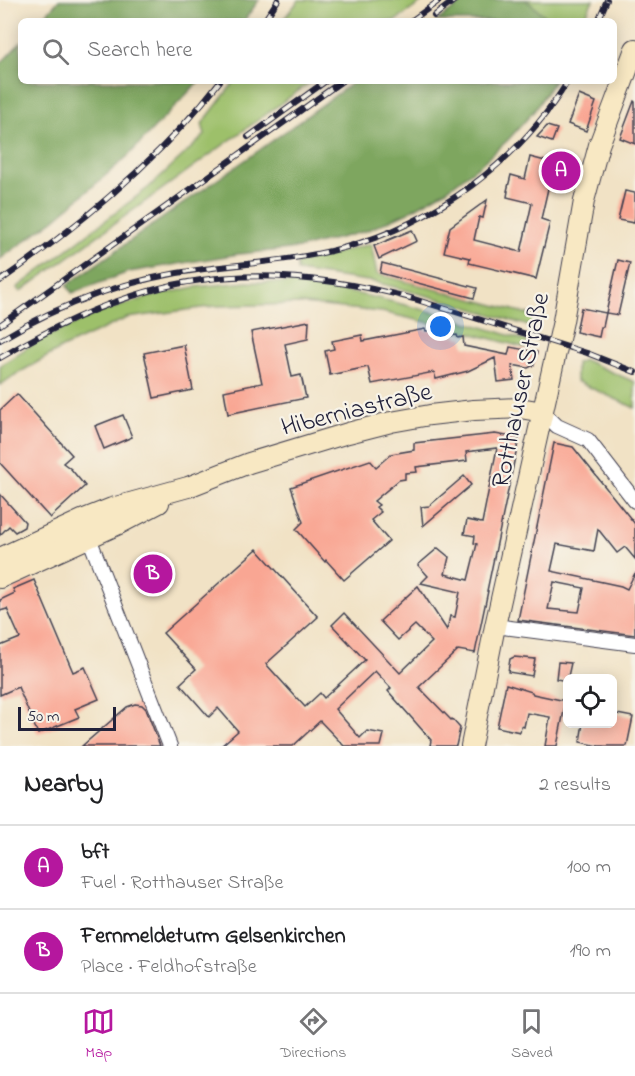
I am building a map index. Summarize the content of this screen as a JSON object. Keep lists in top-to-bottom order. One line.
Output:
{"streets":{"main road":["Rotthauser Straße","Hiberniastraße"]},"crossings":[["Rotthauser Straße","Hiberniastraße"]],"scale_bar":"50 m","page":{"search":"Search here","pins":["A","B"],"scale":"50 m","heading":["Nearby","2 results"],"list":[{"mark":"A","name":"bft","note":"Fuel · Rotthauser Straße","value":"100 m"},{"mark":"B","name":"Fernmeldeturm Gelsenkirchen","note":"Place · Feldhofstraße","value":"190 m"}],"nav":["Map","Directions","Saved"]}}
